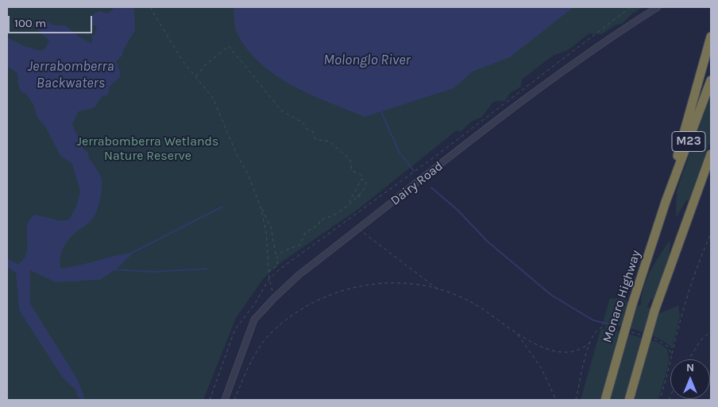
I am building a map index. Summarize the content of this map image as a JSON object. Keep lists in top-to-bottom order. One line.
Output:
{"streets":{"highway":["M23","Monaro Highway"],"street":["Dairy Road"]},"crossings":[["M23","Monaro Highway"]],"water":["Molonglo River","Jerrabomberra Backwaters"],"parks":["Jerrabomberra Wetlands Nature Reserve"],"scale_bar":"100 m","north":"top"}
